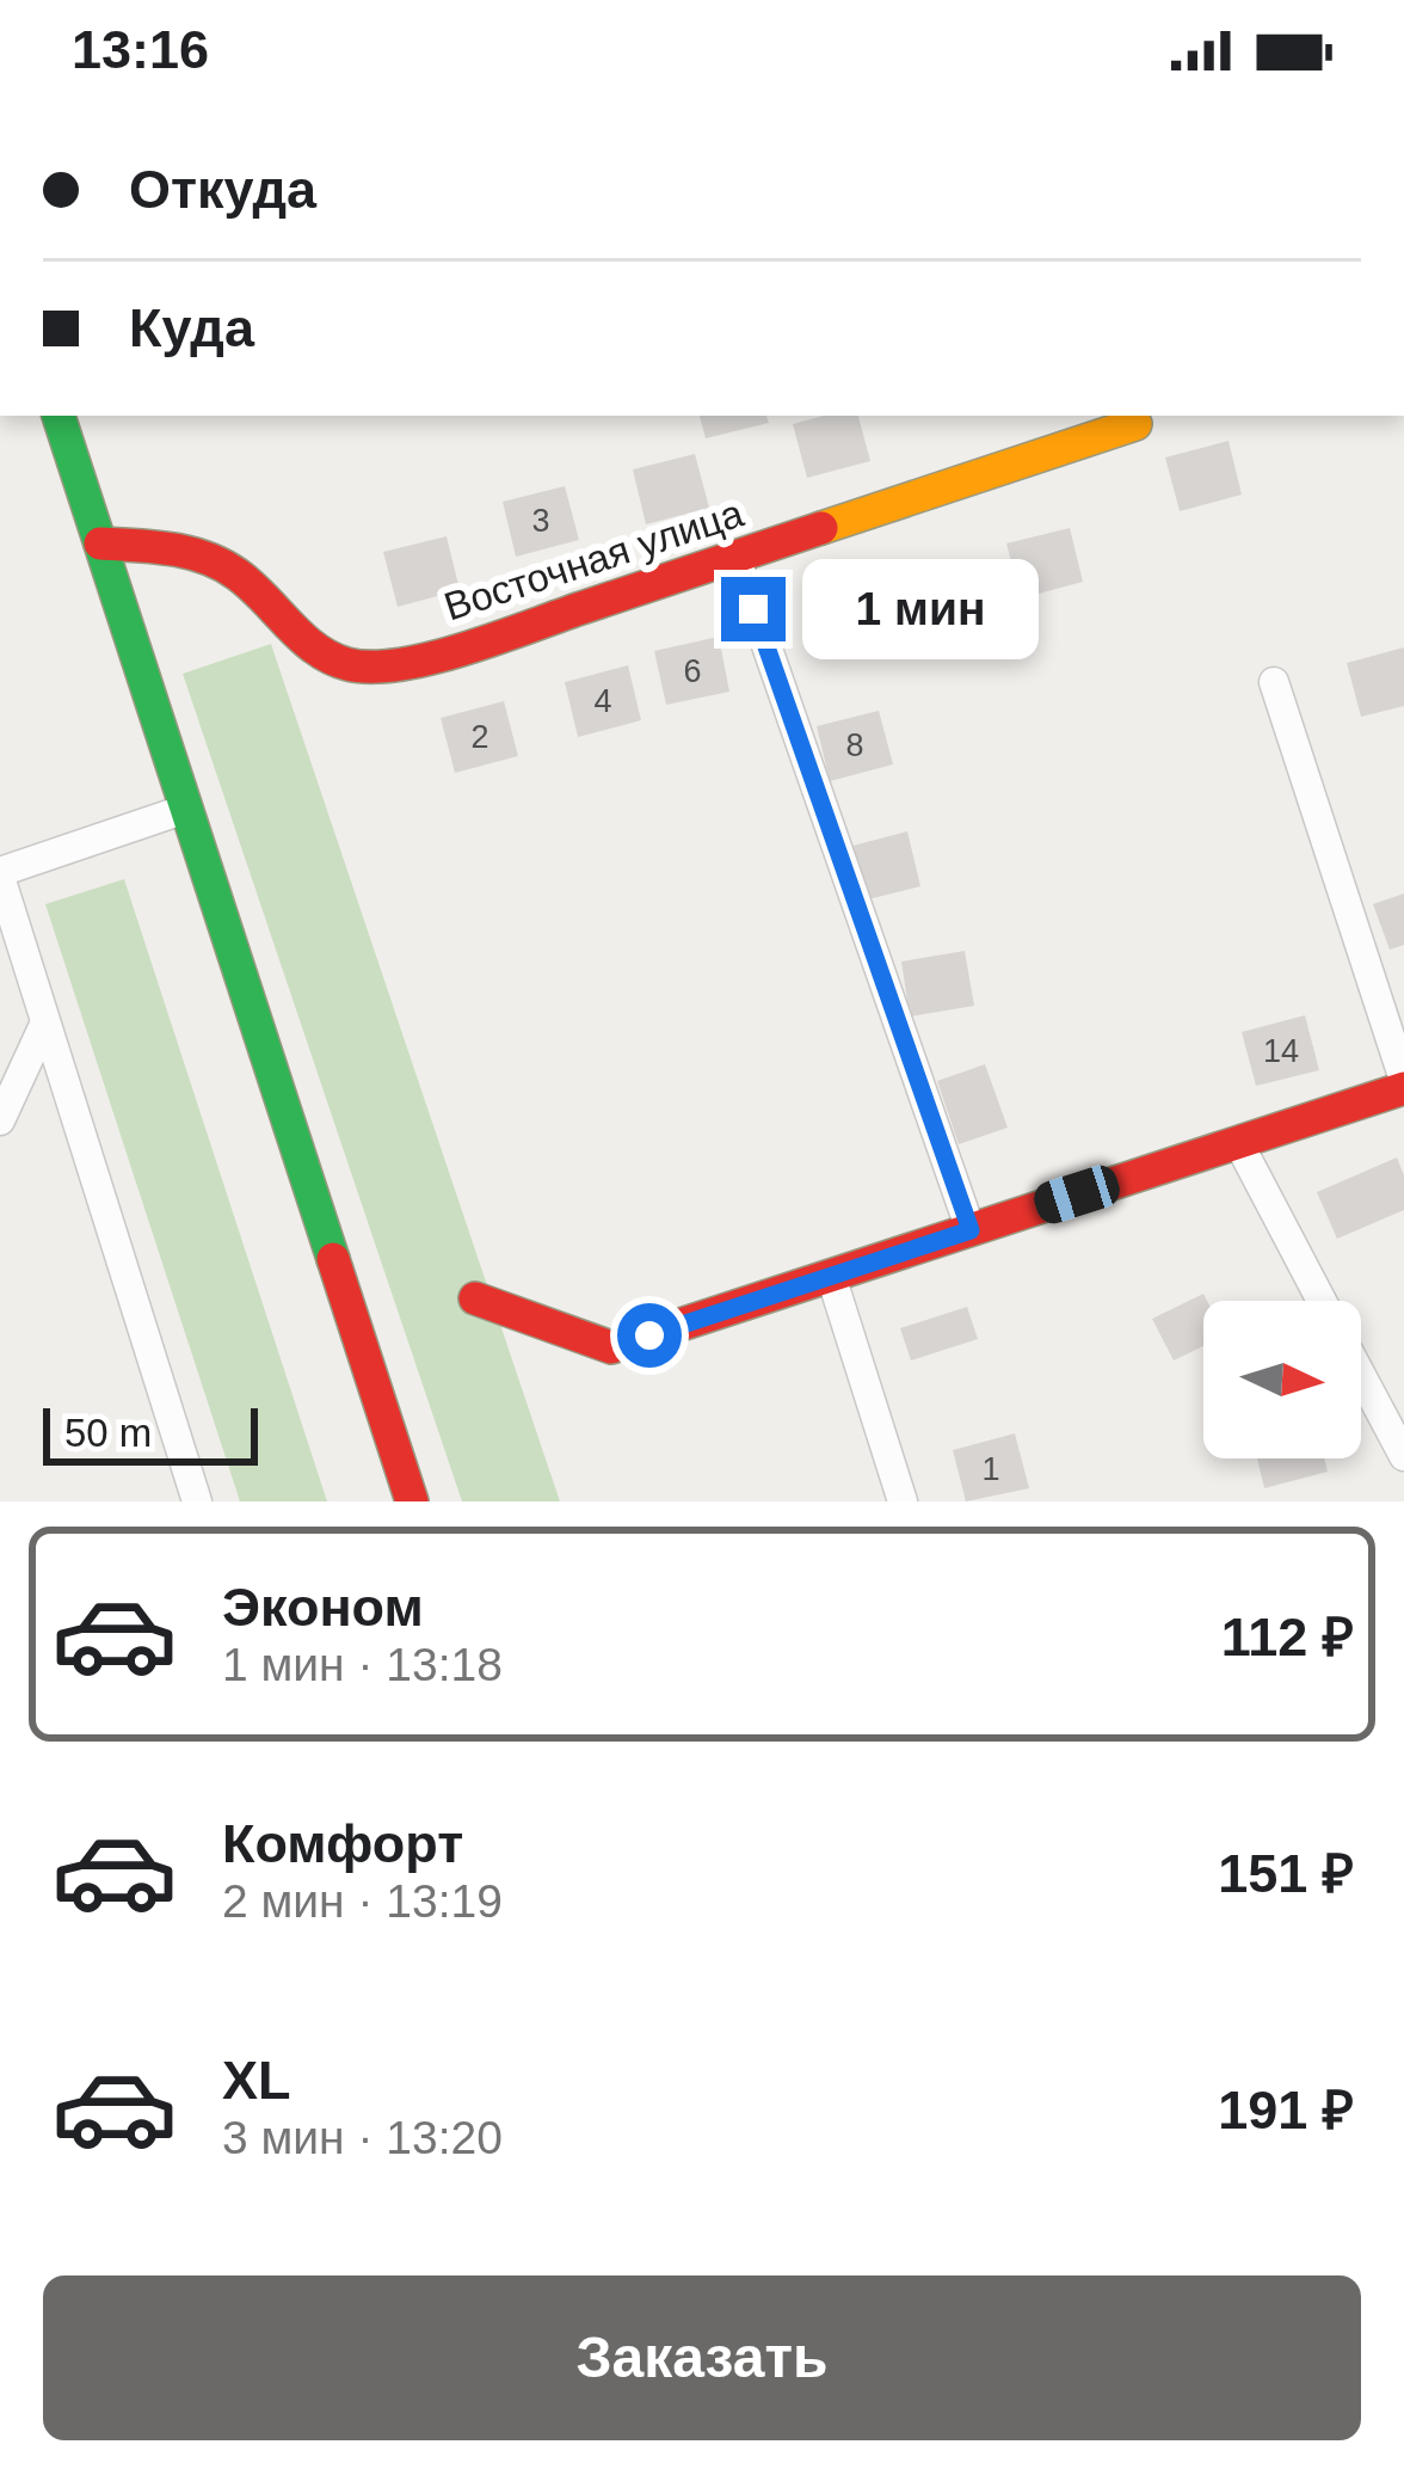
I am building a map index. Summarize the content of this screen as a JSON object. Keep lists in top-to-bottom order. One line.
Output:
{"streets":{"street":["Восточная улица"]},"house_numbers":["3","6","4","2","8","14","1"],"scale_bar":"50 m","north":"right","page":{"status":"13:16","banner":["Откуда","Куда"],"bubble":"1 мин","scale":"50 m","list":[{"name":"Эконом","note":"1 мин · 13:18","value":"112 ₽"},{"name":"Комфорт","note":"2 мин · 13:19","value":"151 ₽"},{"name":"XL","note":"3 мин · 13:20","value":"191 ₽"}],"buttons":"Заказать"}}
